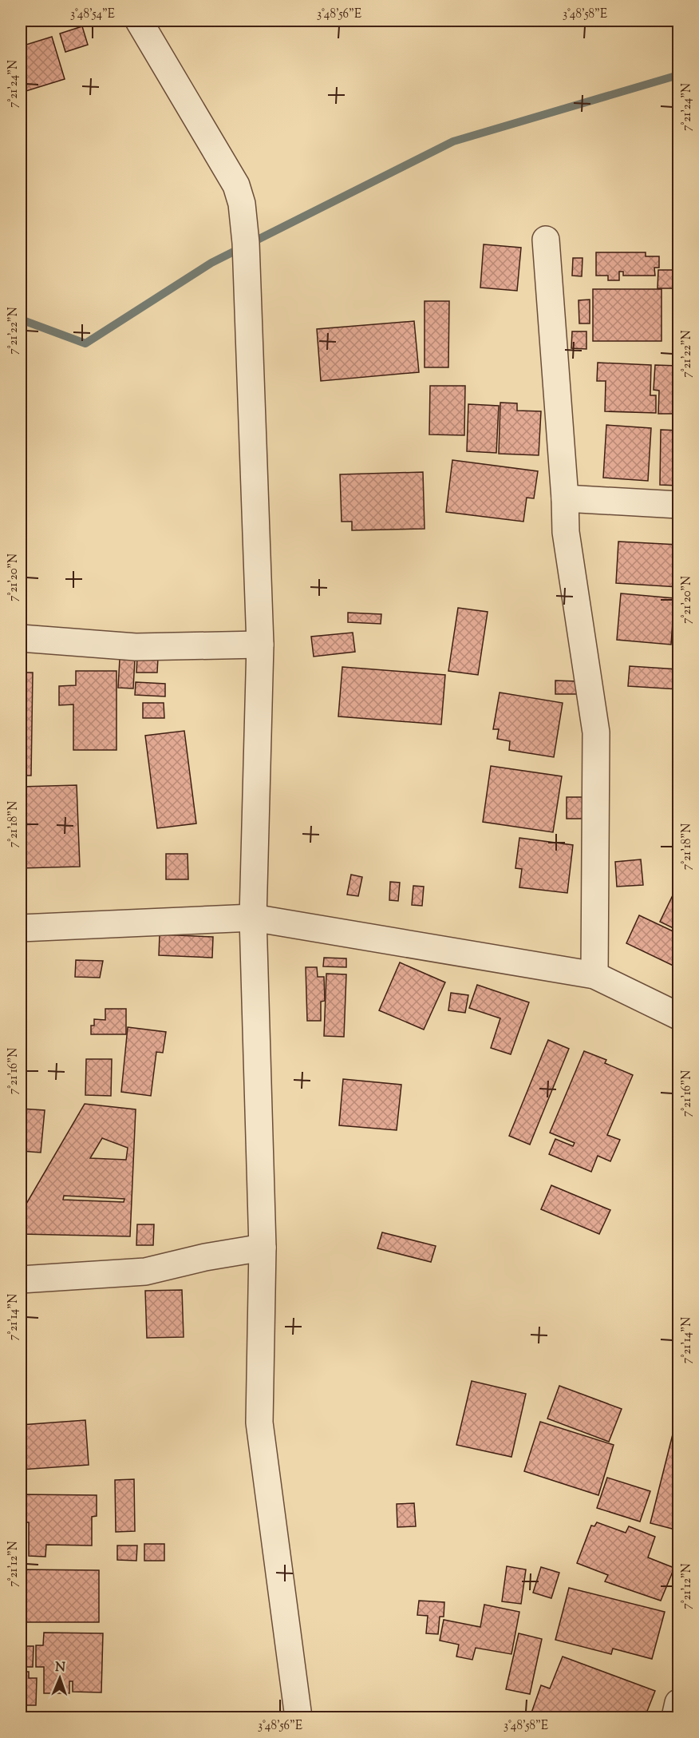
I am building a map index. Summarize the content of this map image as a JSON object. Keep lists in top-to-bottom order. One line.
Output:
{"north":"top","coordinates":["3°48'54\"E","3°48'56\"E","3°48'58\"E","7°21'24\"N","7°21'22\"N","7°21'20\"N","7°21'18\"N","7°21'16\"N","7°21'14\"N","7°21'12\"N"]}
